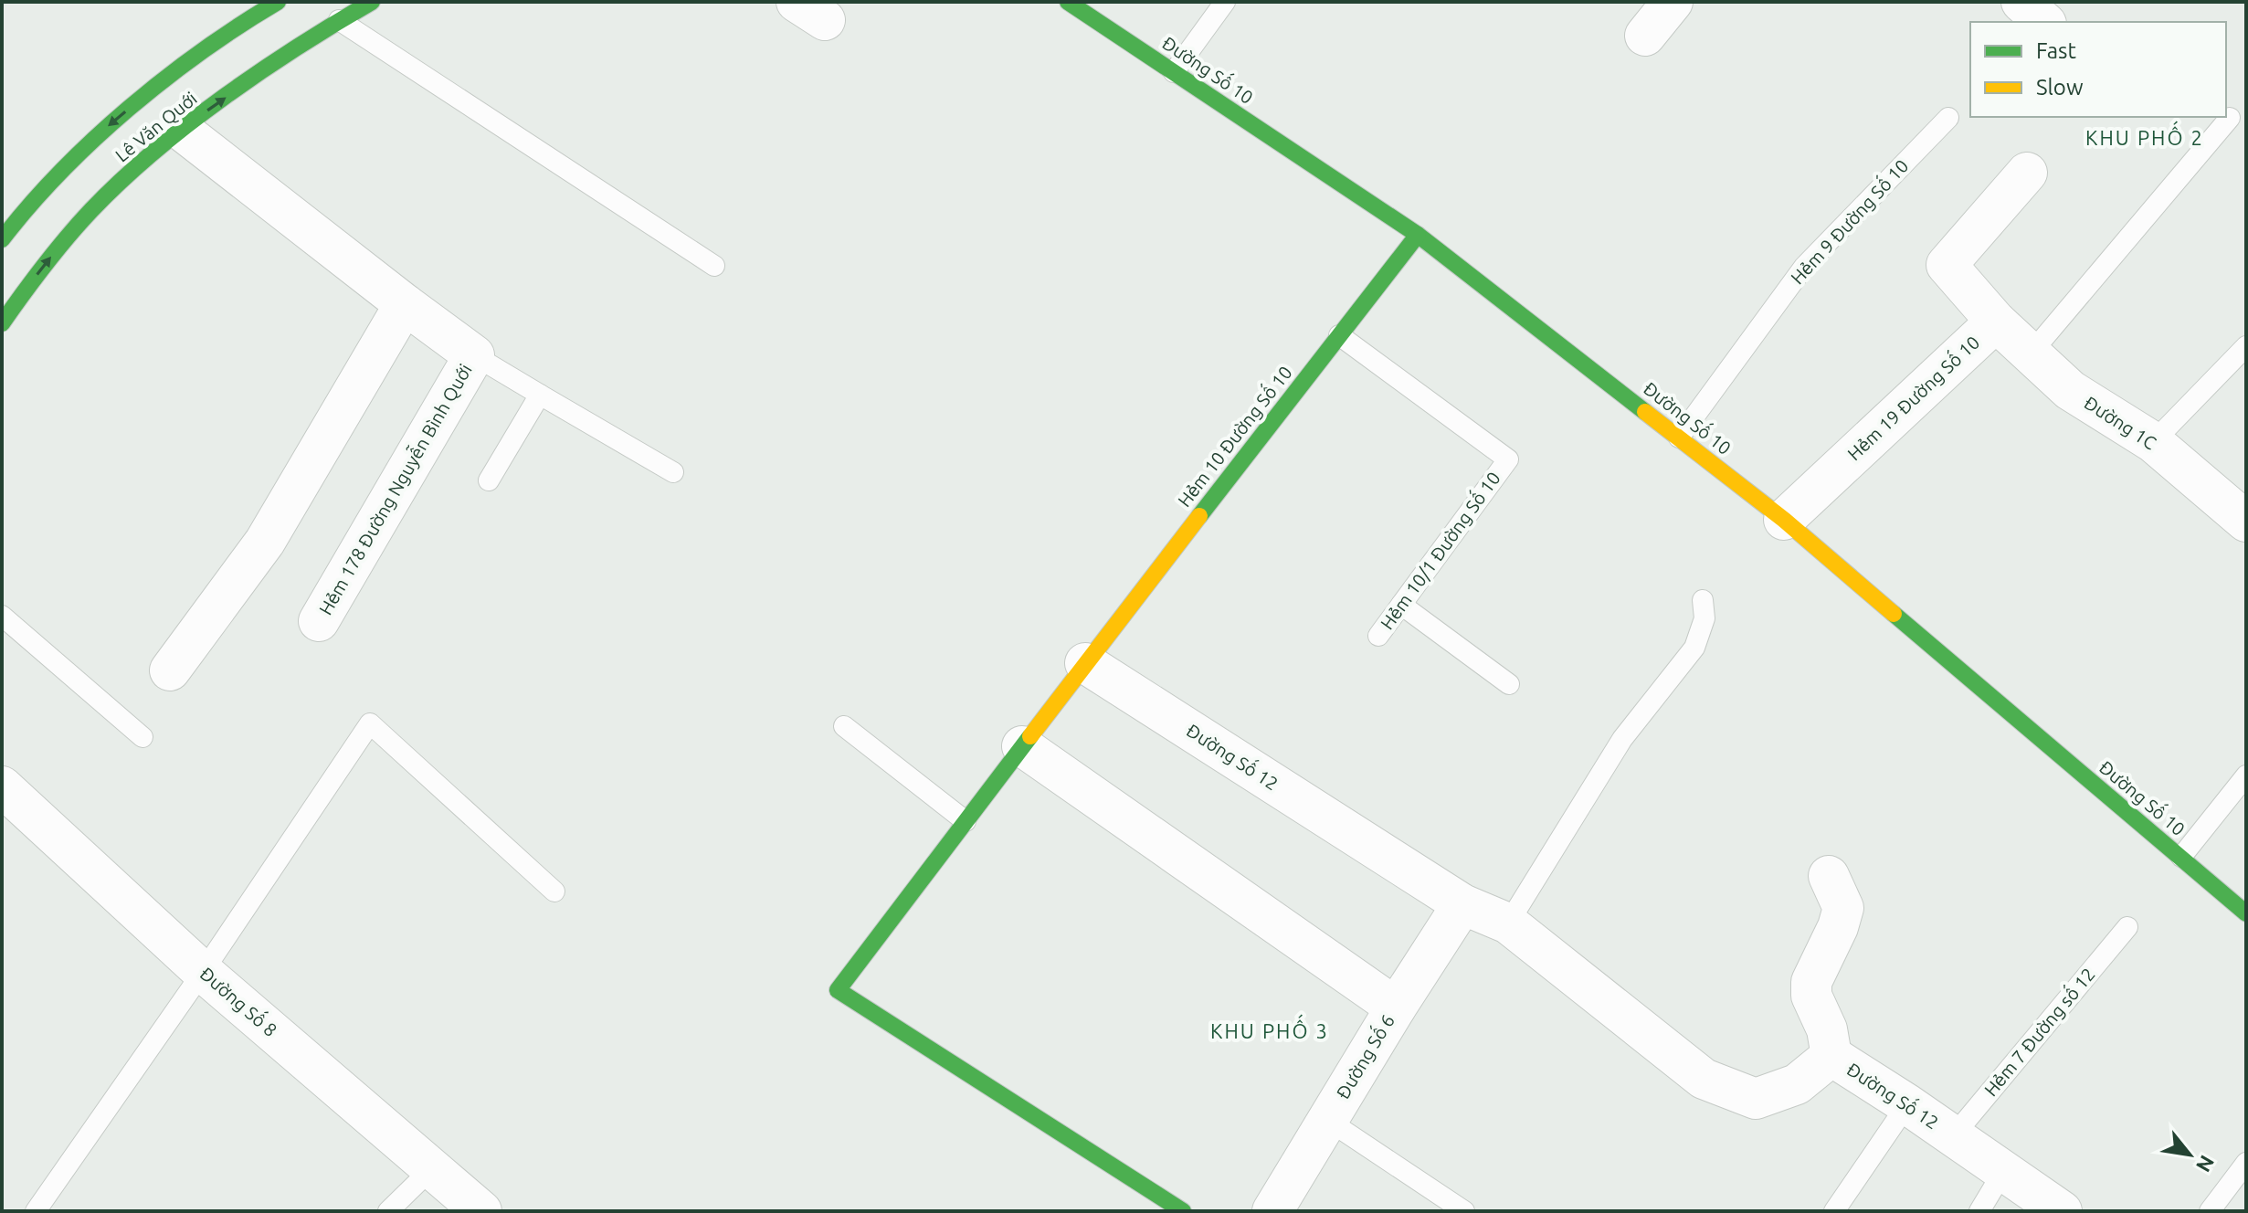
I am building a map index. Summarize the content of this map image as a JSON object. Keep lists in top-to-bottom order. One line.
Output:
{"streets":{"street":["Đường Số 10","Lê Văn Quới","Hẻm 19 Đường Số 10","Đường 1C","Hẻm 10 Đường Số 10","Hẻm 178 Đường Nguyễn Bình Quới","Đường Số 12","Đường Số 8","Đường Số 6"],"lane":["Hẻm 9 Đường Số 10","Hẻm 10/1 Đường Số 10","Hẻm 7 Đường số 12"]},"crossings":[["Đường Số 10","Hẻm 9 Đường Số 10"],["Đường Số 10","Hẻm 19 Đường Số 10"],["Đường Số 10","Hẻm 10 Đường Số 10"],["Lê Văn Quới","Hẻm 178 Đường Nguyễn Bình Quới"],["Hẻm 19 Đường Số 10","Đường 1C"],["Hẻm 10 Đường Số 10","Hẻm 10/1 Đường Số 10"],["Hẻm 10 Đường Số 10","Đường Số 12"],["Đường Số 12","Hẻm 7 Đường số 12"],["Đường Số 12","Đường Số 6"]],"districts":["KHU PHỐ 2","KHU PHỐ 3"],"legend":["Fast","Slow"],"north":"bottom right"}
